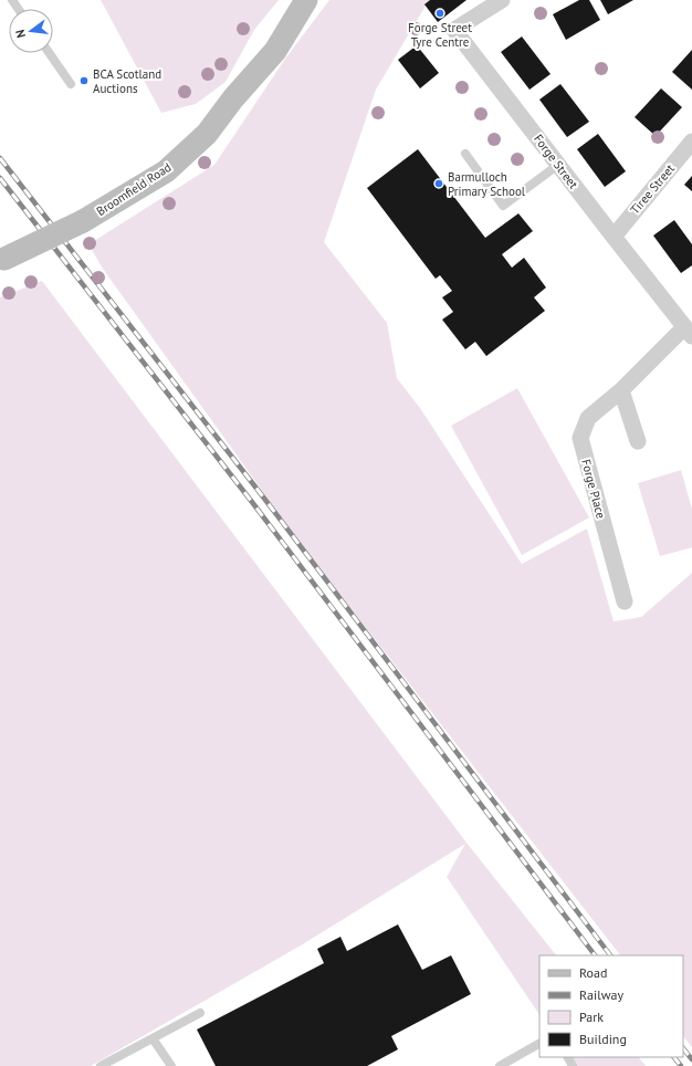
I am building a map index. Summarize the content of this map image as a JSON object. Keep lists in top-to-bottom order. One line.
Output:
{"streets":{"street":["Forge Street","Broomfield Road","Tiree Street","Forge Place"]},"crossings":[["Forge Street","Tiree Street"],["Forge Street","Forge Place"]],"places":["Forge Street Tyre Centre","BCA Scotland Auctions","Barmulloch Primary School"],"legend":["Road","Railway","Park","Building"],"north":"left"}
